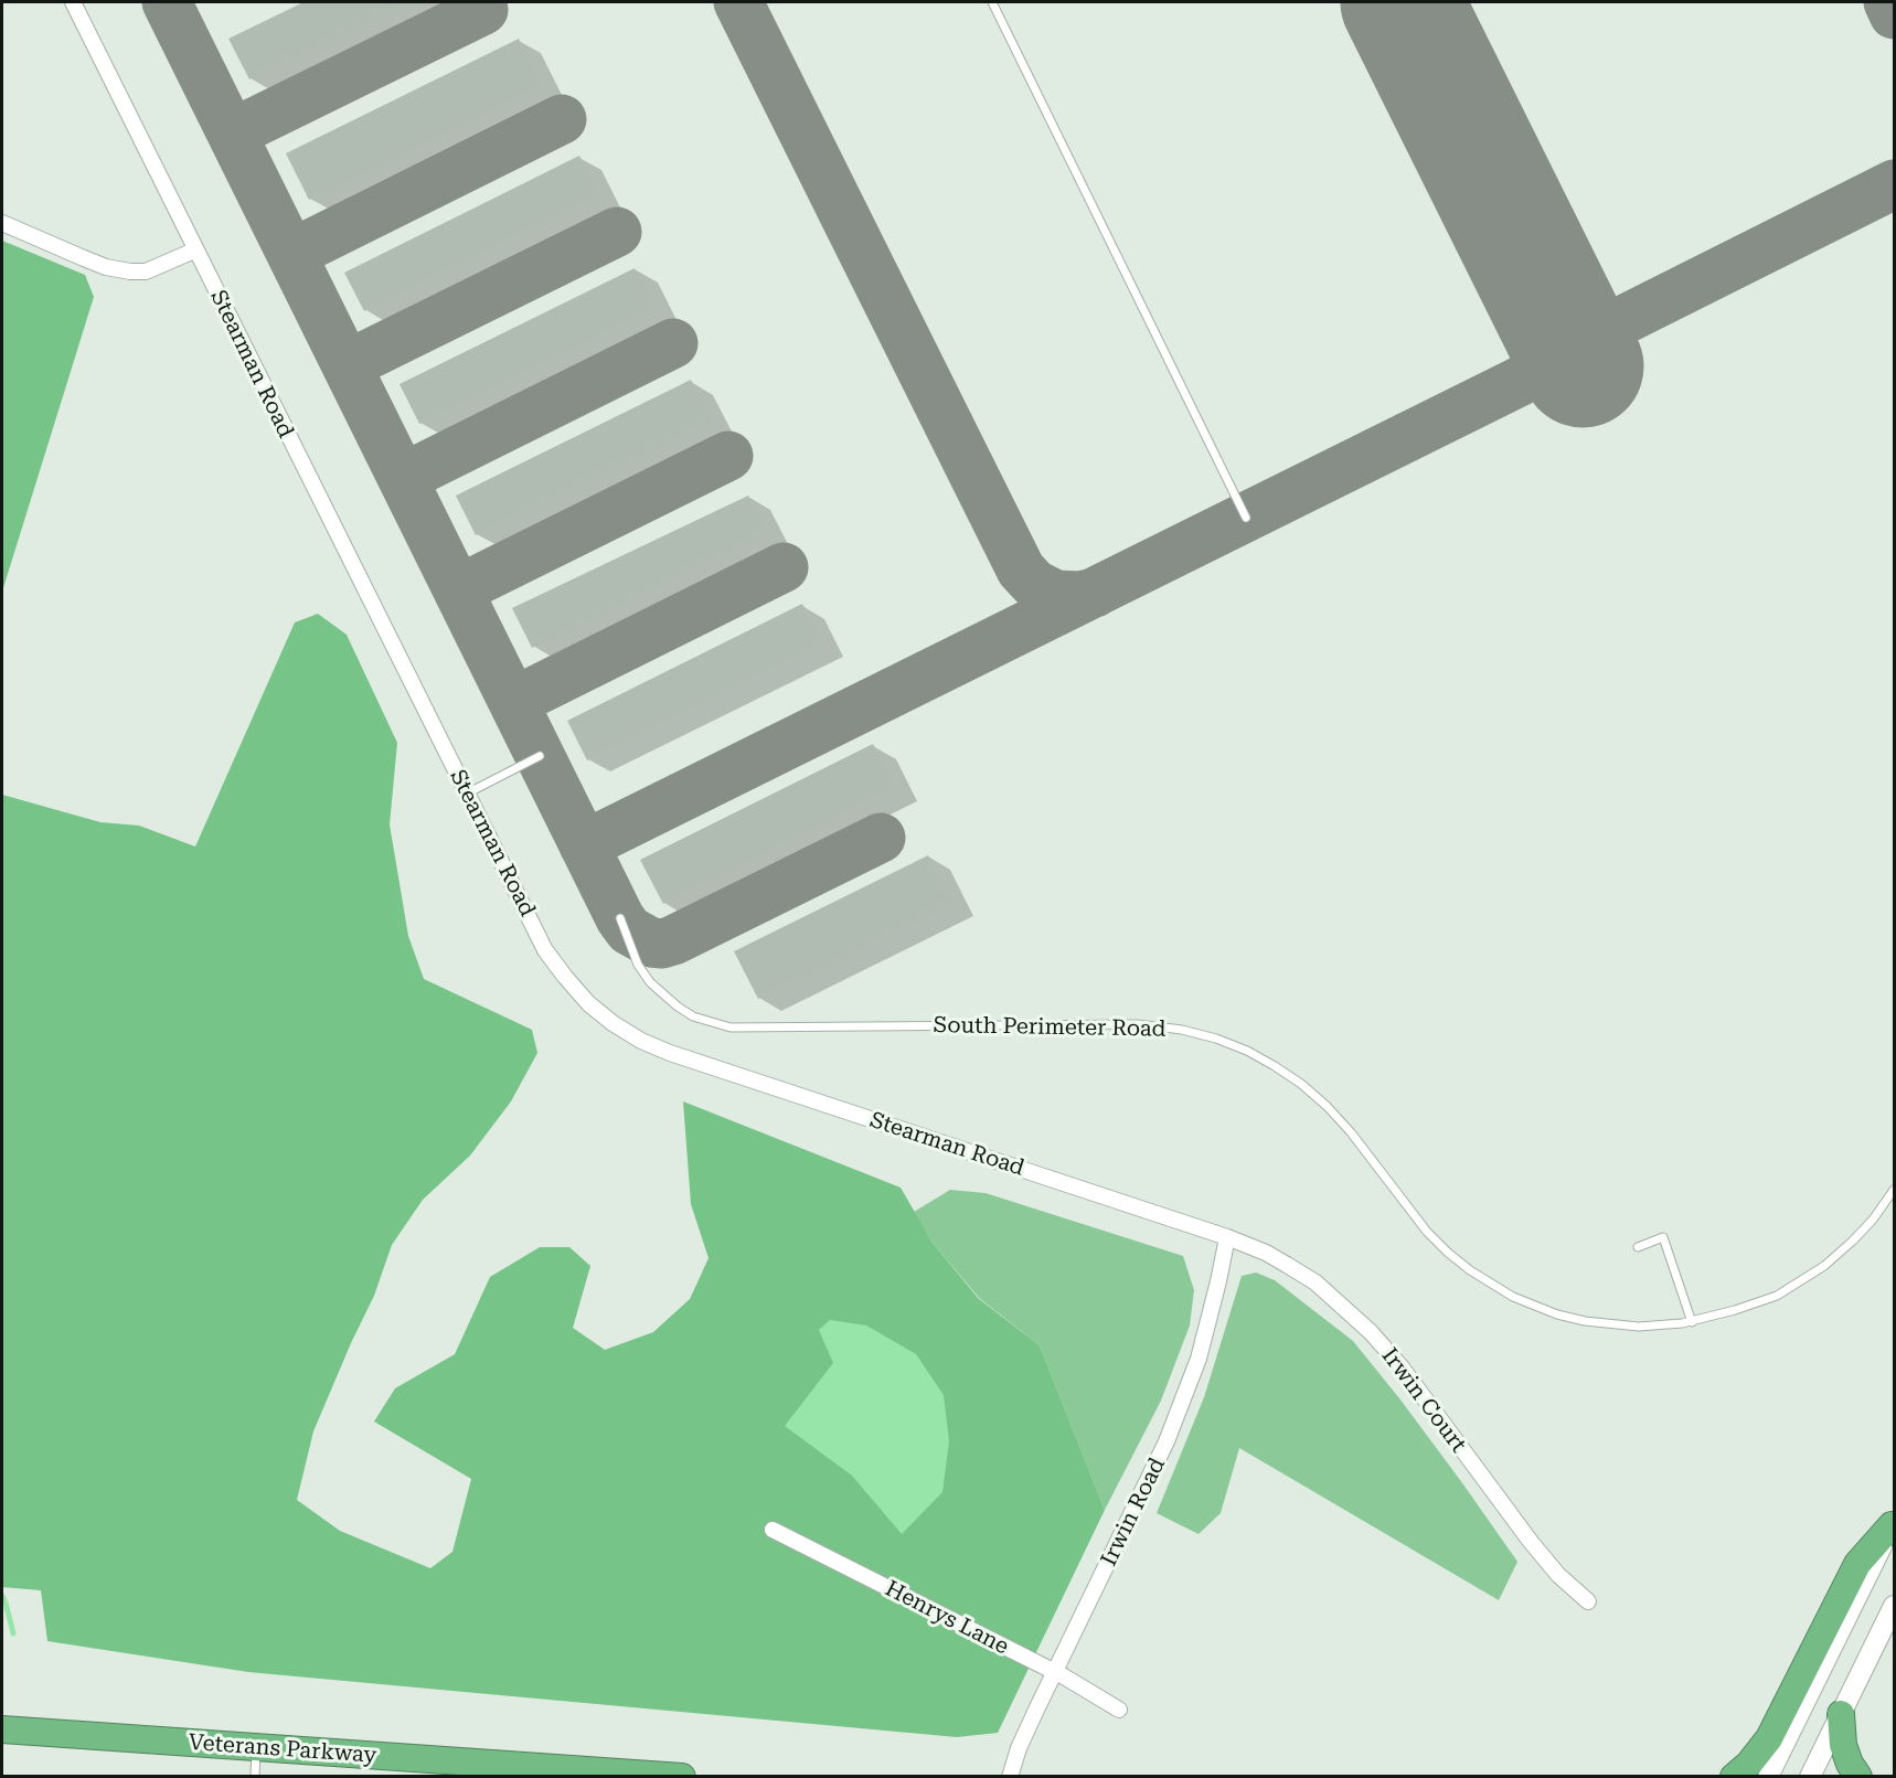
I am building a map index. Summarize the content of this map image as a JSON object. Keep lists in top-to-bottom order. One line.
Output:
{"streets":{"highway":["Veterans Parkway"],"street":["Stearman Road","Irwin Court","Irwin Road","Henrys Lane"],"lane":["South Perimeter Road"]},"crossings":[["Stearman Road","Irwin Court"],["Stearman Road","Irwin Road"],["Irwin Court","Irwin Road"],["Irwin Road","Henrys Lane"]]}
